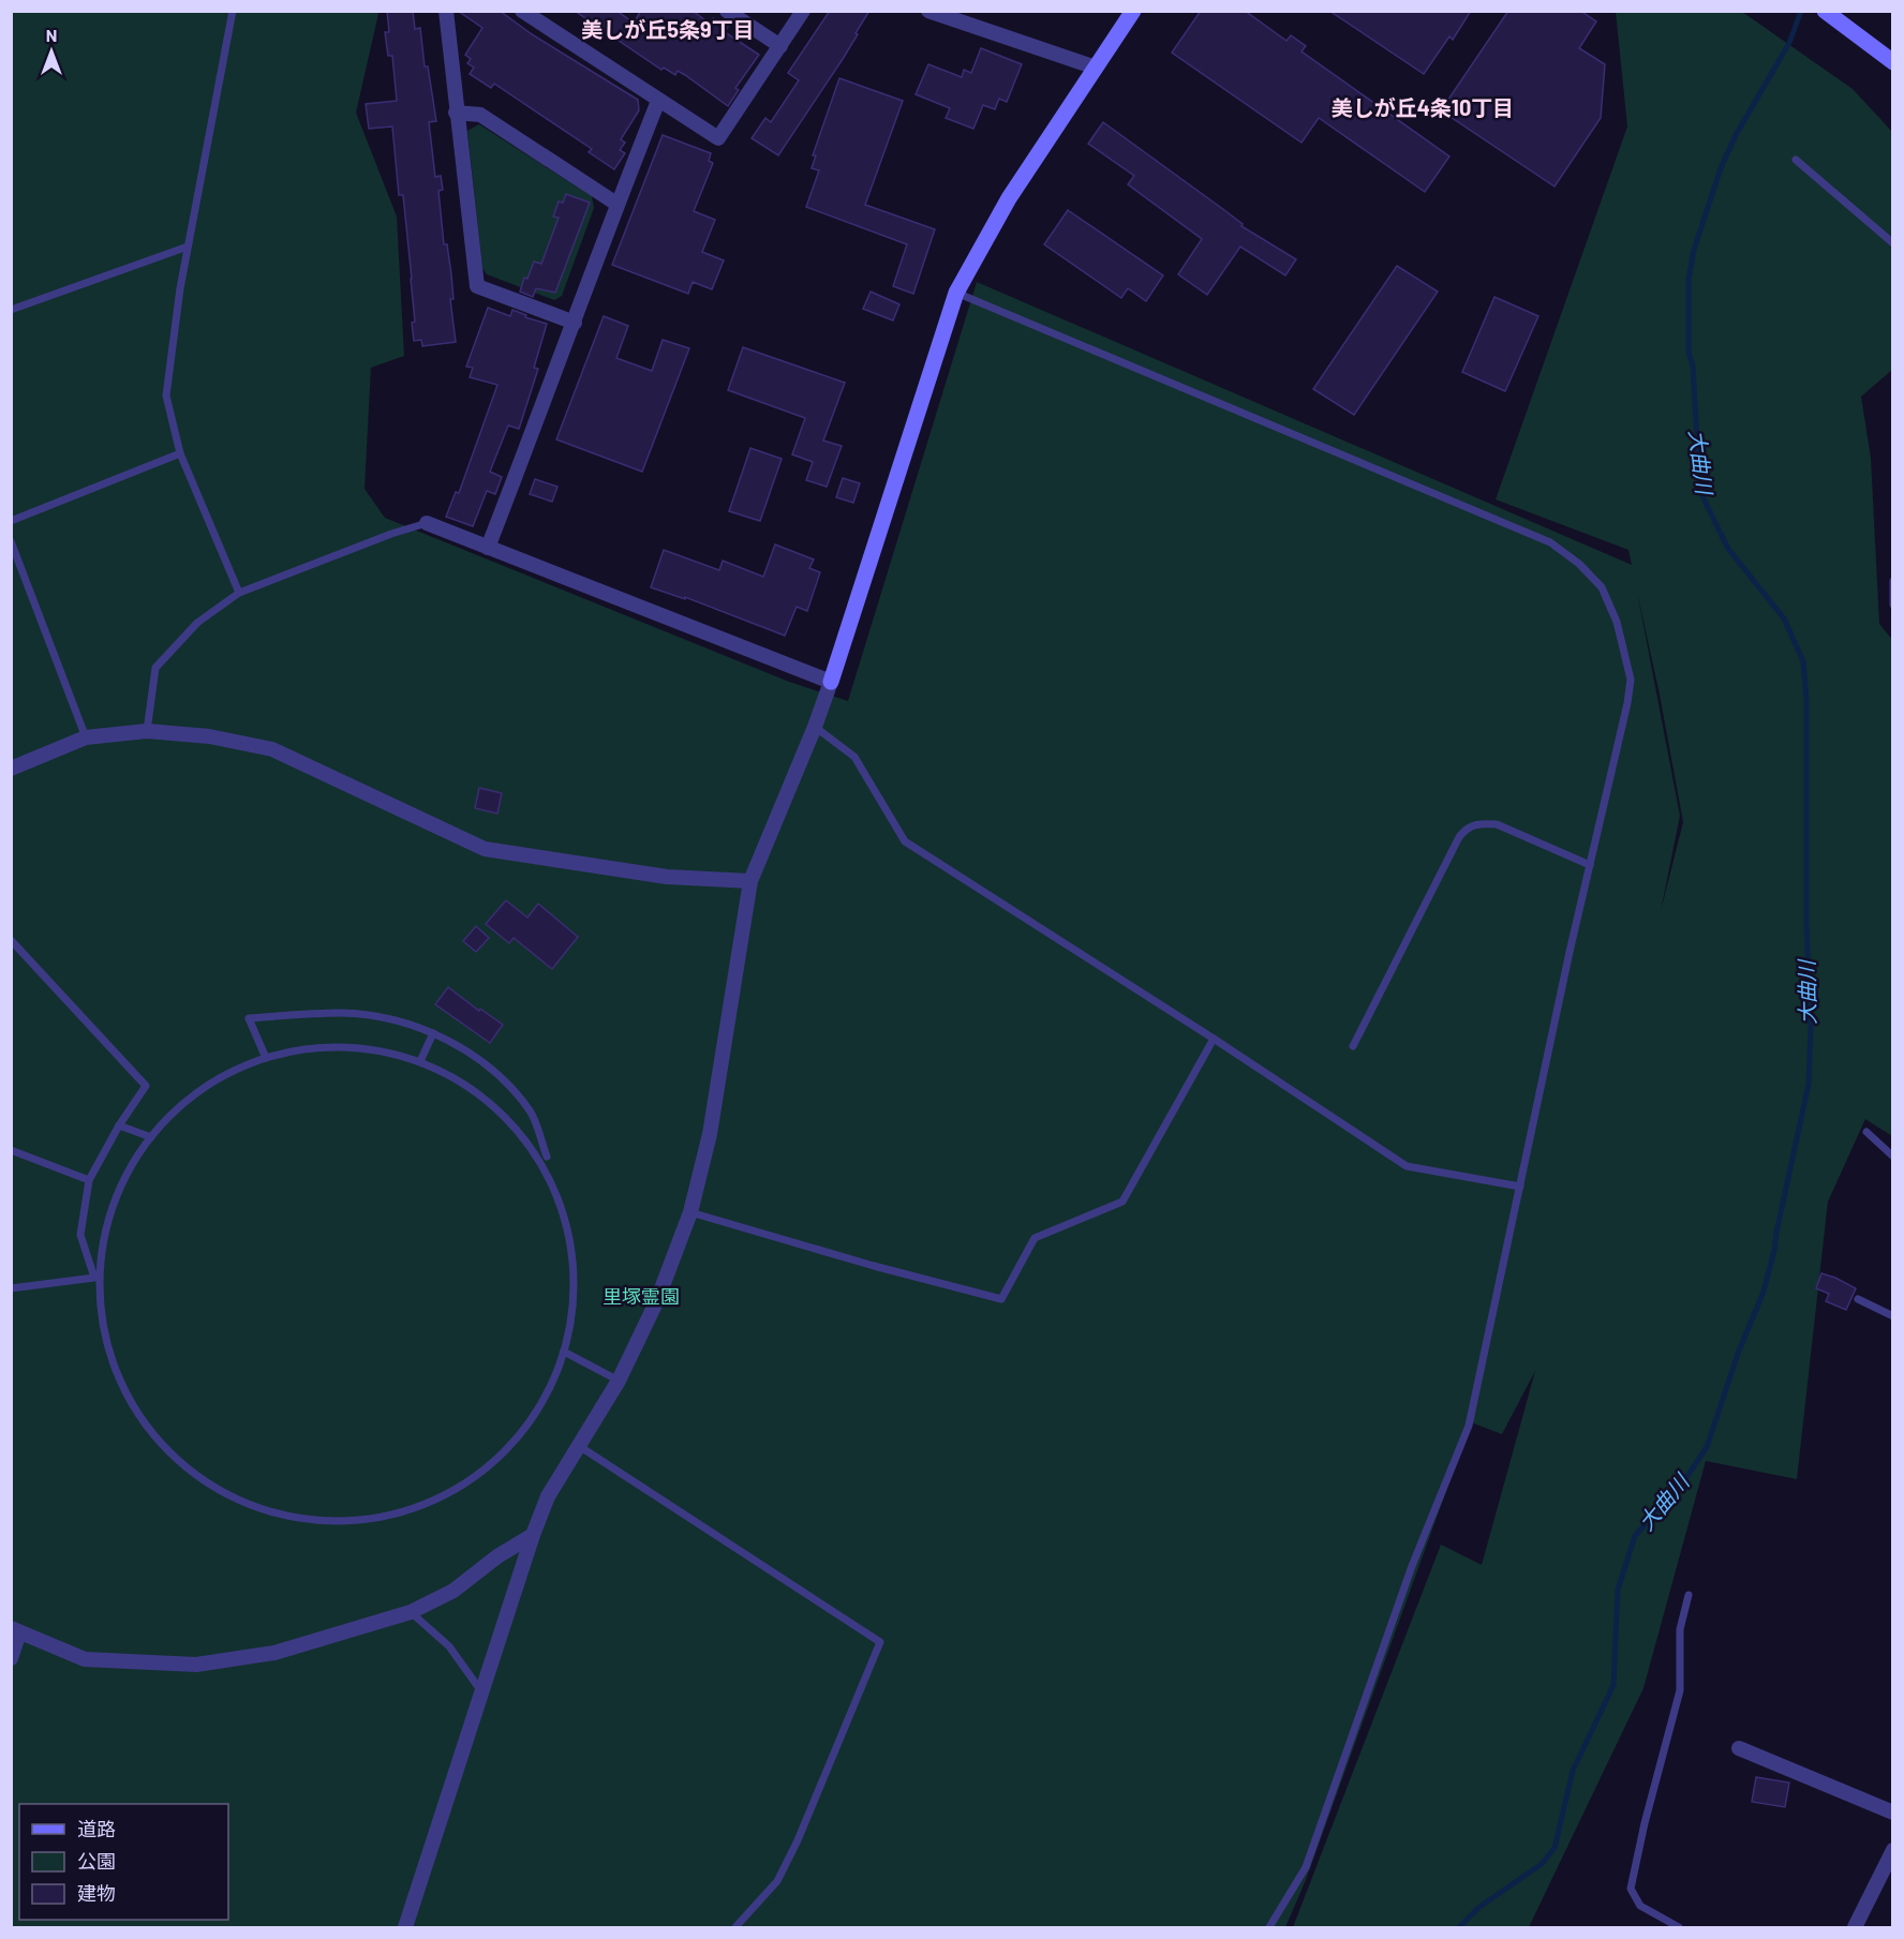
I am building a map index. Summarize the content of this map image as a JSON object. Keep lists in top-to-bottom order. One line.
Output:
{"districts":["美しが丘5条9丁目","美しが丘4条10丁目"],"water":["大曲川"],"parks":["里塚霊園"],"legend":["道路","公園","建物"],"north":"top"}
